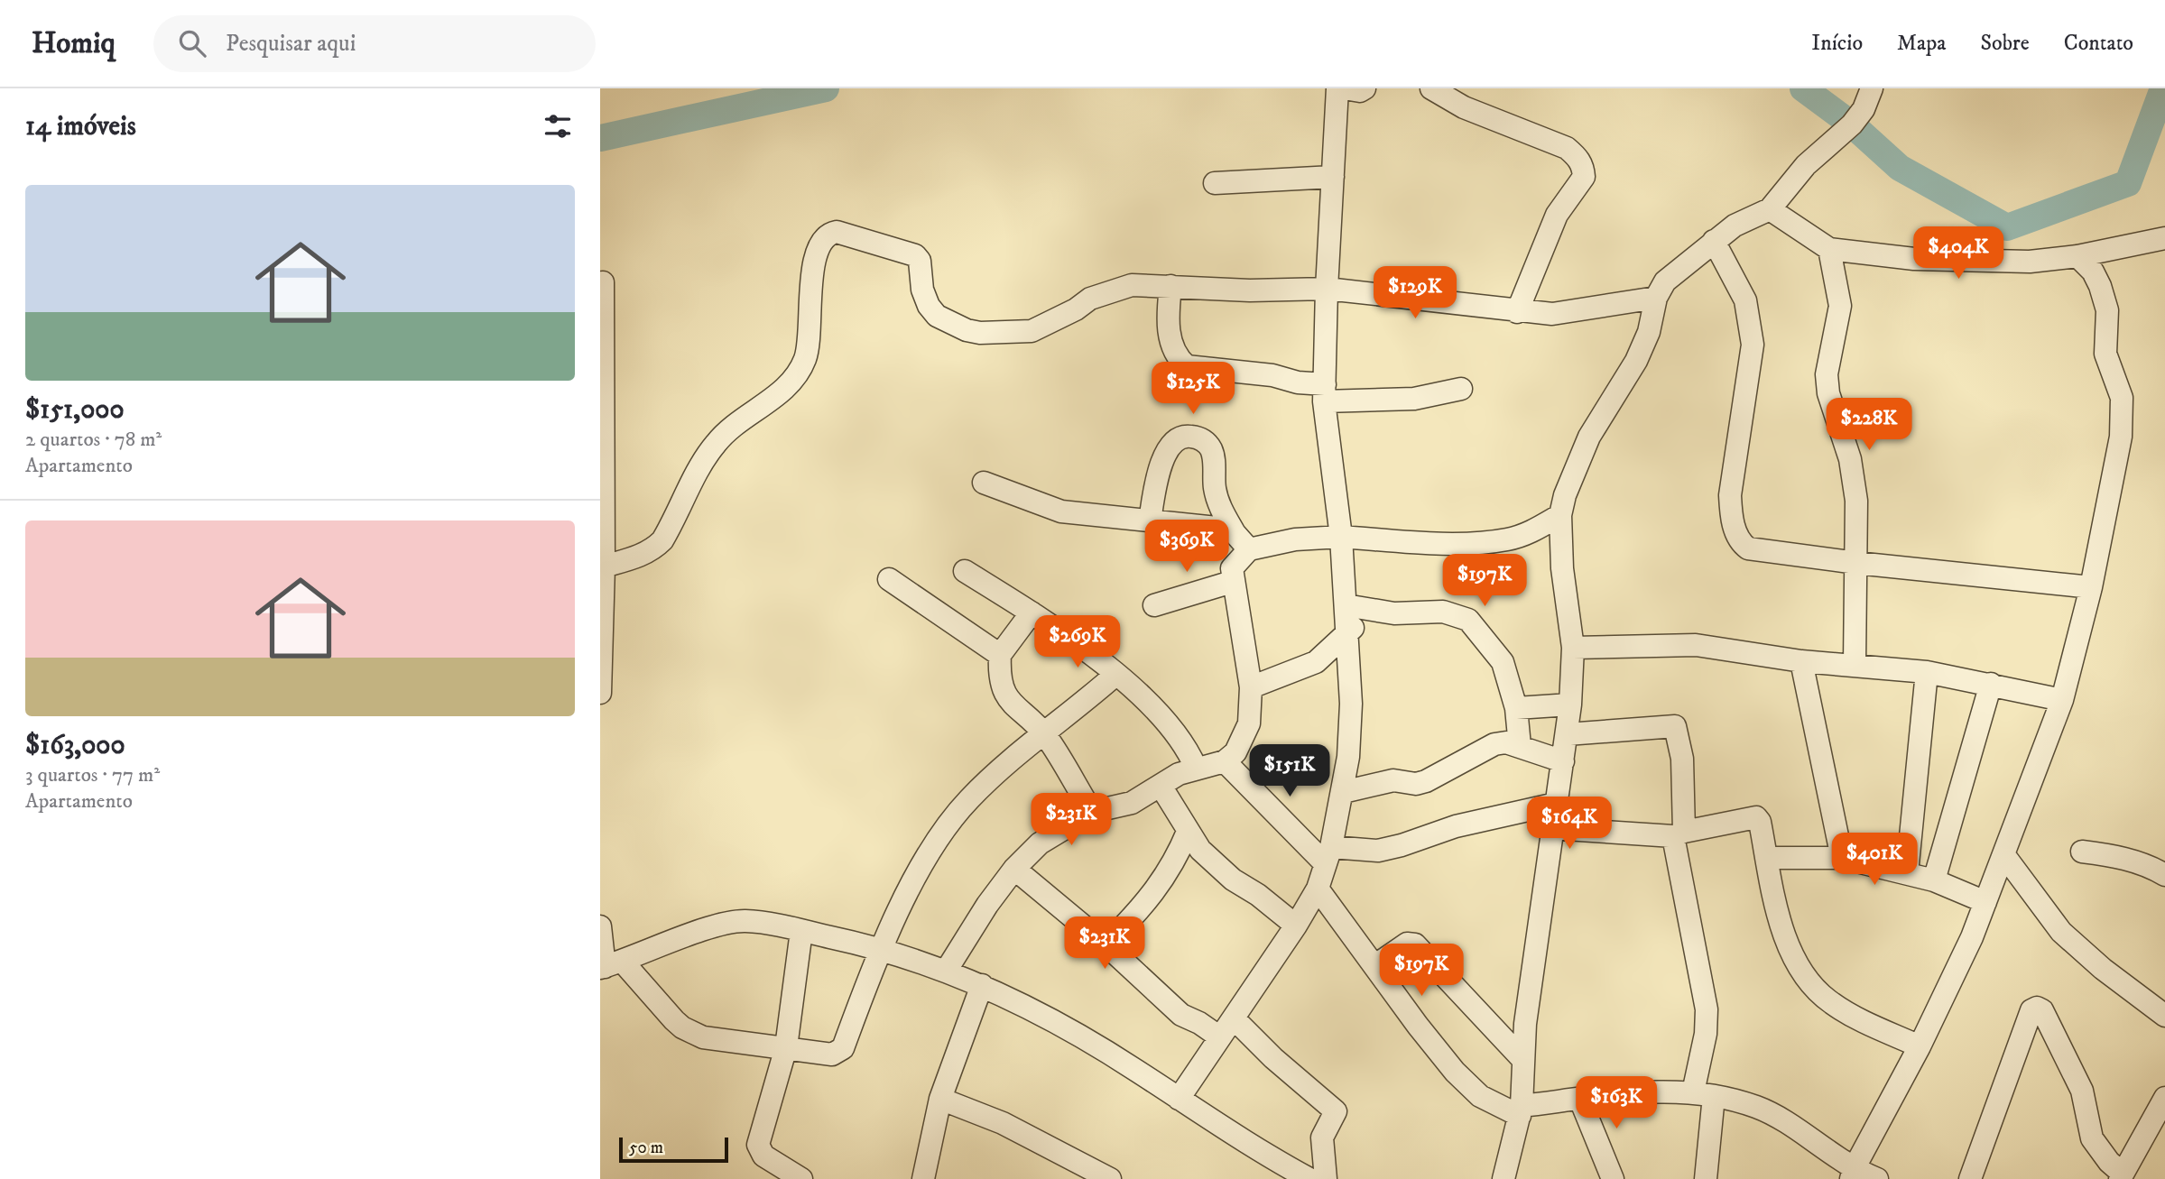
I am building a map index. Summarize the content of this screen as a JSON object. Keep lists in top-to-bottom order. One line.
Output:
{"scale_bar":"50 m","page":{"header":"Homiq","search":"Pesquisar aqui","nav":["Início","Mapa","Sobre","Contato"],"heading":"14 imóveis","list":[{"name":"$151,000","note":"2 quartos · 78 m² · Apartamento"},{"name":"$163,000","note":"3 quartos · 77 m² · Apartamento"}],"price":["$404K","$129K","$125K","$228K","$369K","$197K","$269K","$151K","$231K","$164K","$401K","$231K","$197K","$163K"],"scale":"50 m"}}
